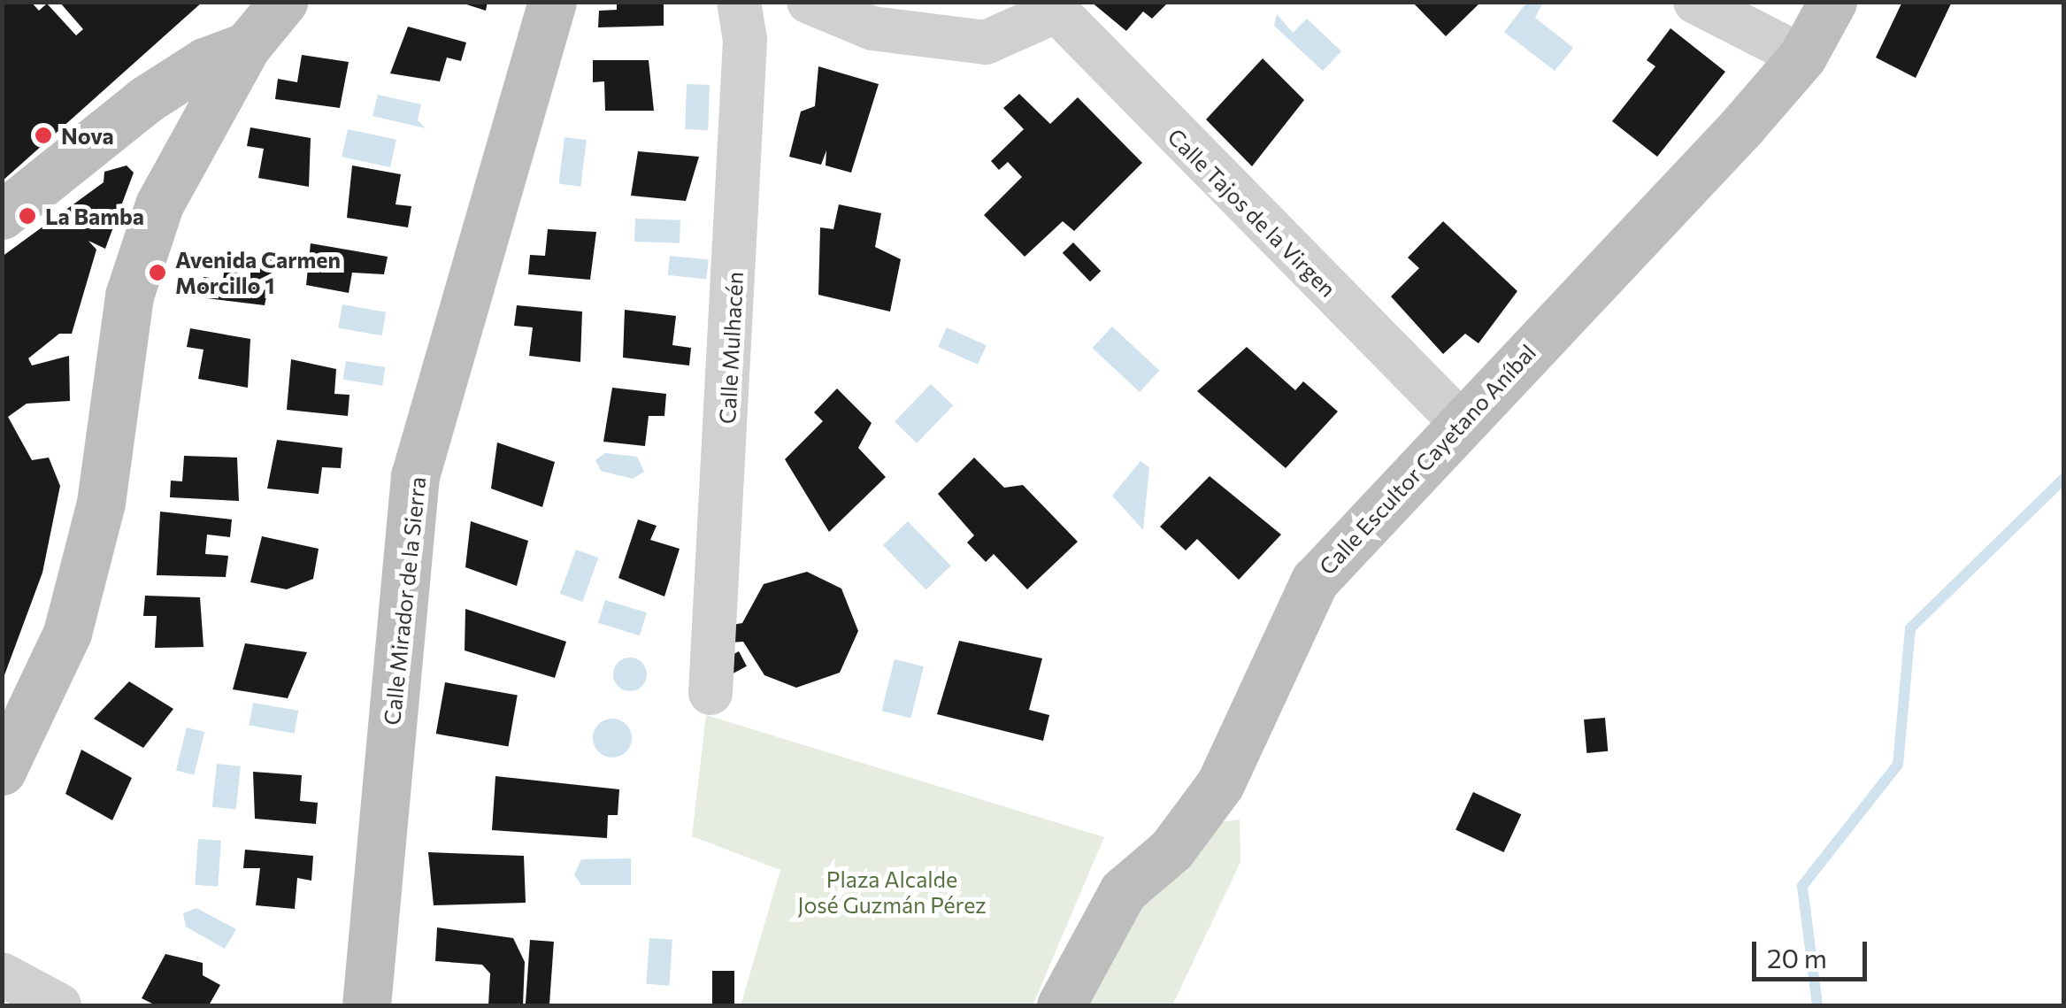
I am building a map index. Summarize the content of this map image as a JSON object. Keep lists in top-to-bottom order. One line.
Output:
{"streets":{"street":["Calle Tajos de la Virgen","Calle Mulhacén","Calle Escultor Cayetano Aníbal","Calle Mirador de la Sierra"]},"crossings":[["Calle Tajos de la Virgen","Calle Escultor Cayetano Aníbal"]],"parks":["Plaza Alcalde José Guzmán Pérez"],"places":["Nova","La Bamba","Avenida Carmen Morcillo 1"],"scale_bar":"20 m"}
